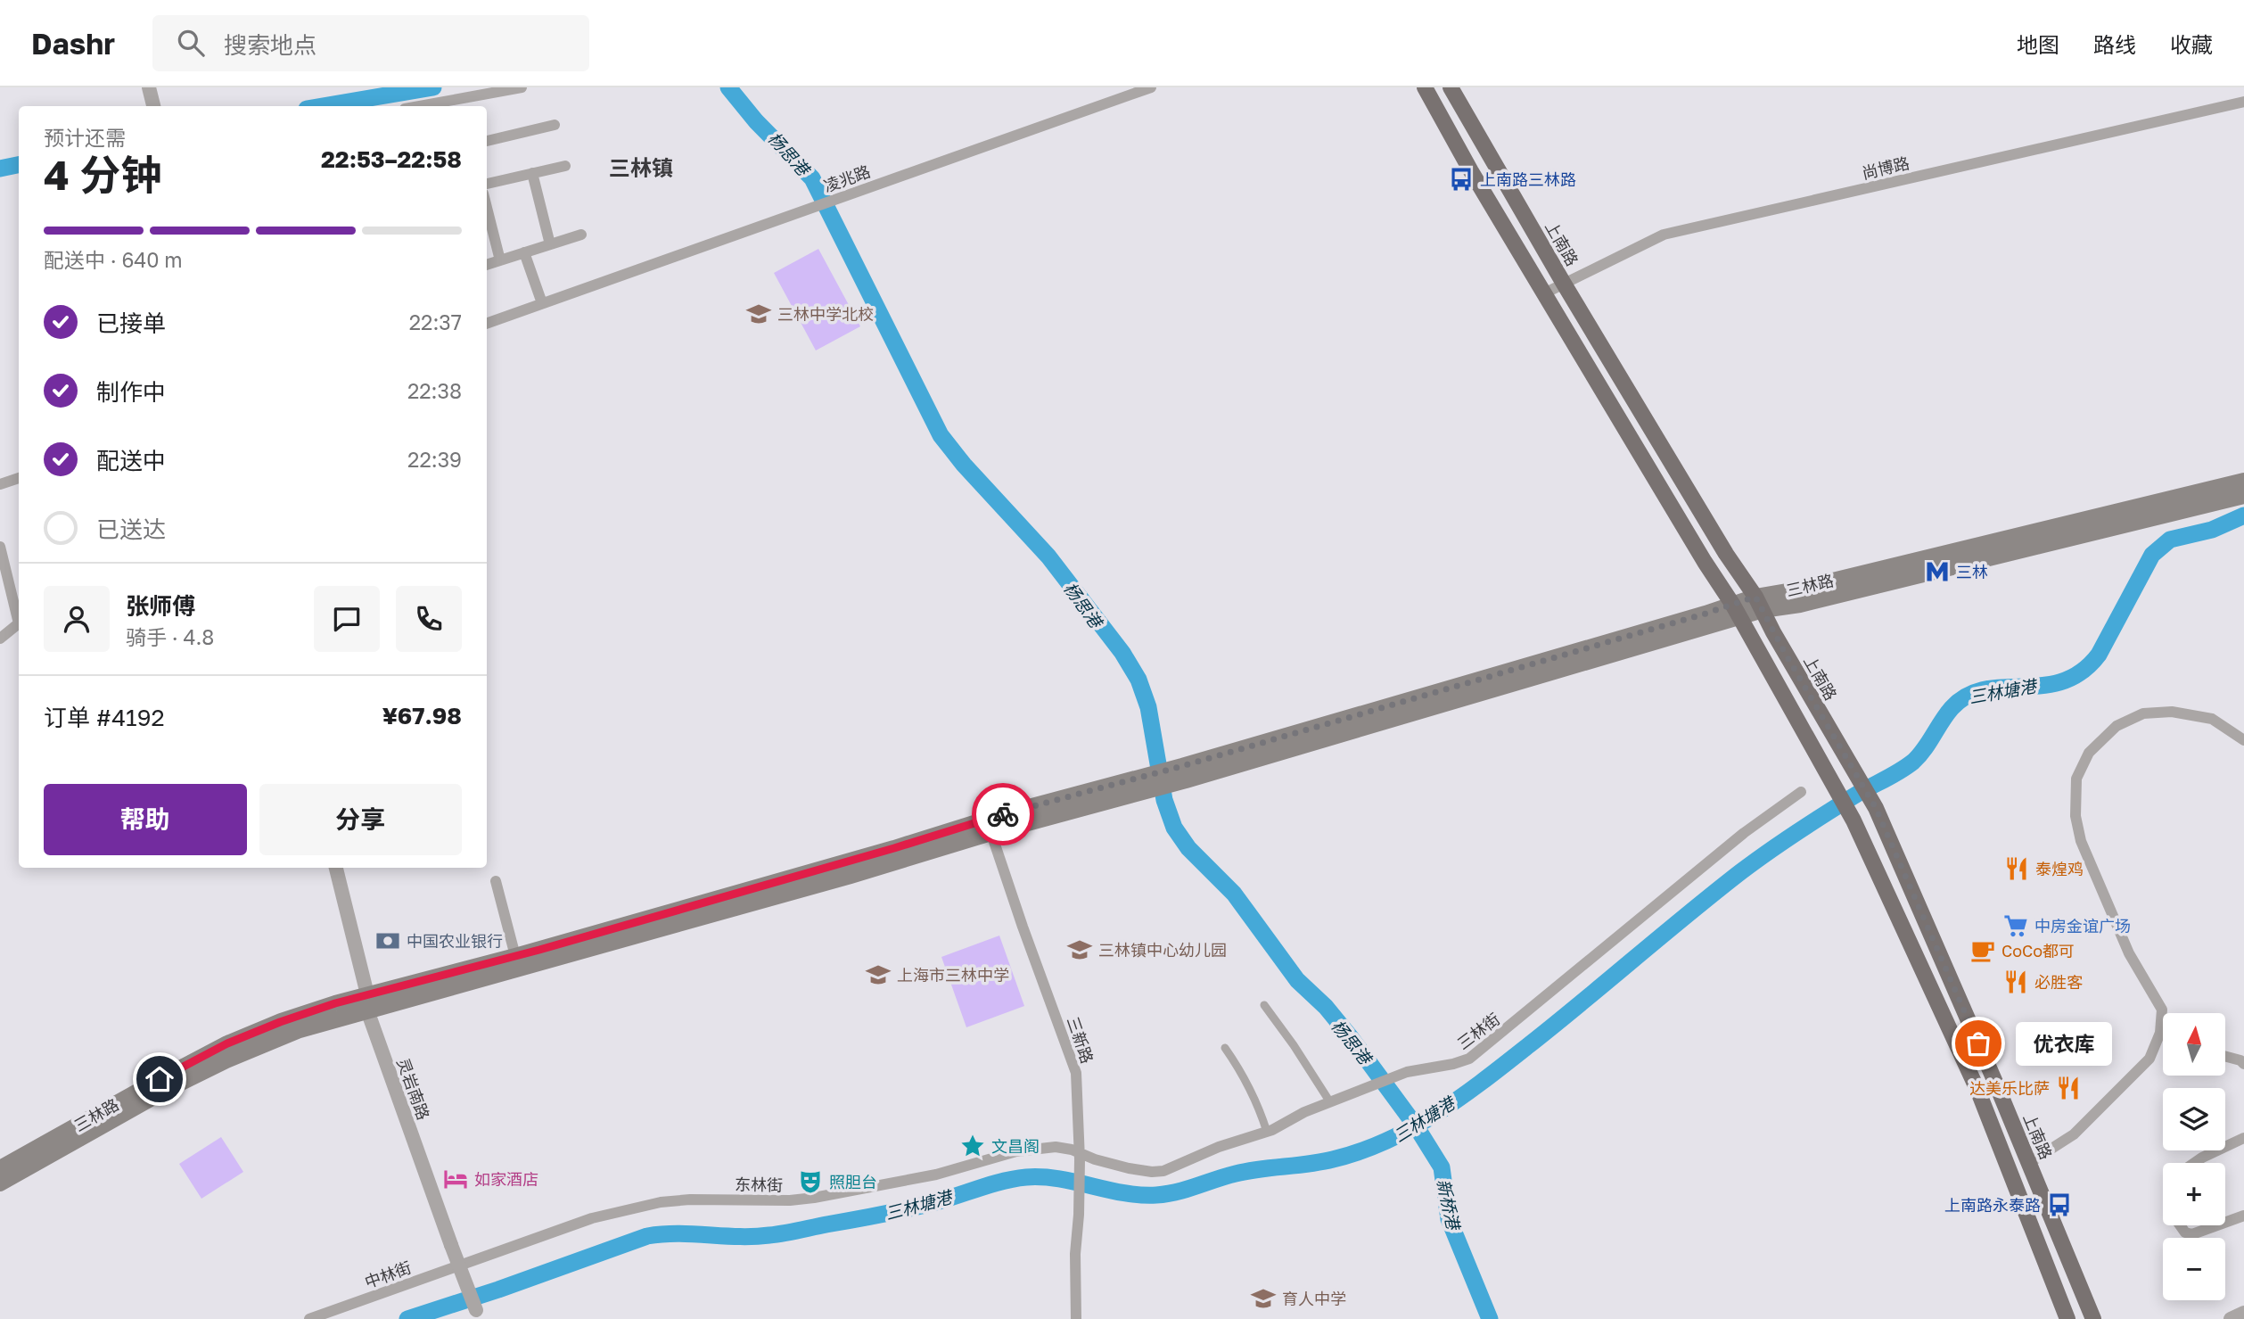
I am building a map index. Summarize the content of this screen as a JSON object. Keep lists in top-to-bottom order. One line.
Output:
{"streets":{"main road":["上南路","三林路"],"street":["尚博路","凌兆路","三林街","三新路","灵岩南路","东林街","中林街"]},"crossings":[["尚博路","上南路"],["上南路","三林路"],["三林路","三新路"],["三林路","灵岩南路"],["三林街","三新路"],["三林街","东林街"],["三新路","东林街"],["东林街","中林街"]],"districts":["三林镇"],"water":["杨思港","三林塘港","新桥港"],"places":{"bus stop":["上南路三林路","上南路永泰路"],"school or university":["三林中学北校","三林镇中心幼儿园","上海市三林中学","育人中学"],"metro station":["三林"],"restaurant":["泰煌鸡","必胜客","达美乐比萨"],"supermarket":["中房金谊广场"],"bank":["中国农业银行"],"cafe":["CoCo都可"],"other":["优衣库"],"place":["文昌阁"],"hotel":["如家酒店"],"theatre":["照胆台"]},"north":"top","page":{"header":"Dashr","search":"搜索地点","nav":["地图","路线","收藏"],"heading":["4 分钟","预计还需","22:53–22:58"],"panel":["张师傅","骑手 · 4.8","订单 #4192","¥67.98"],"bar":"配送中 · 640 m","list":[["已接单","22:37"],["制作中","22:38"],["配送中","22:39"],"已送达"],"buttons":["帮助","分享"],"map_buttons":["+","−"],"bubble":"优衣库"}}
